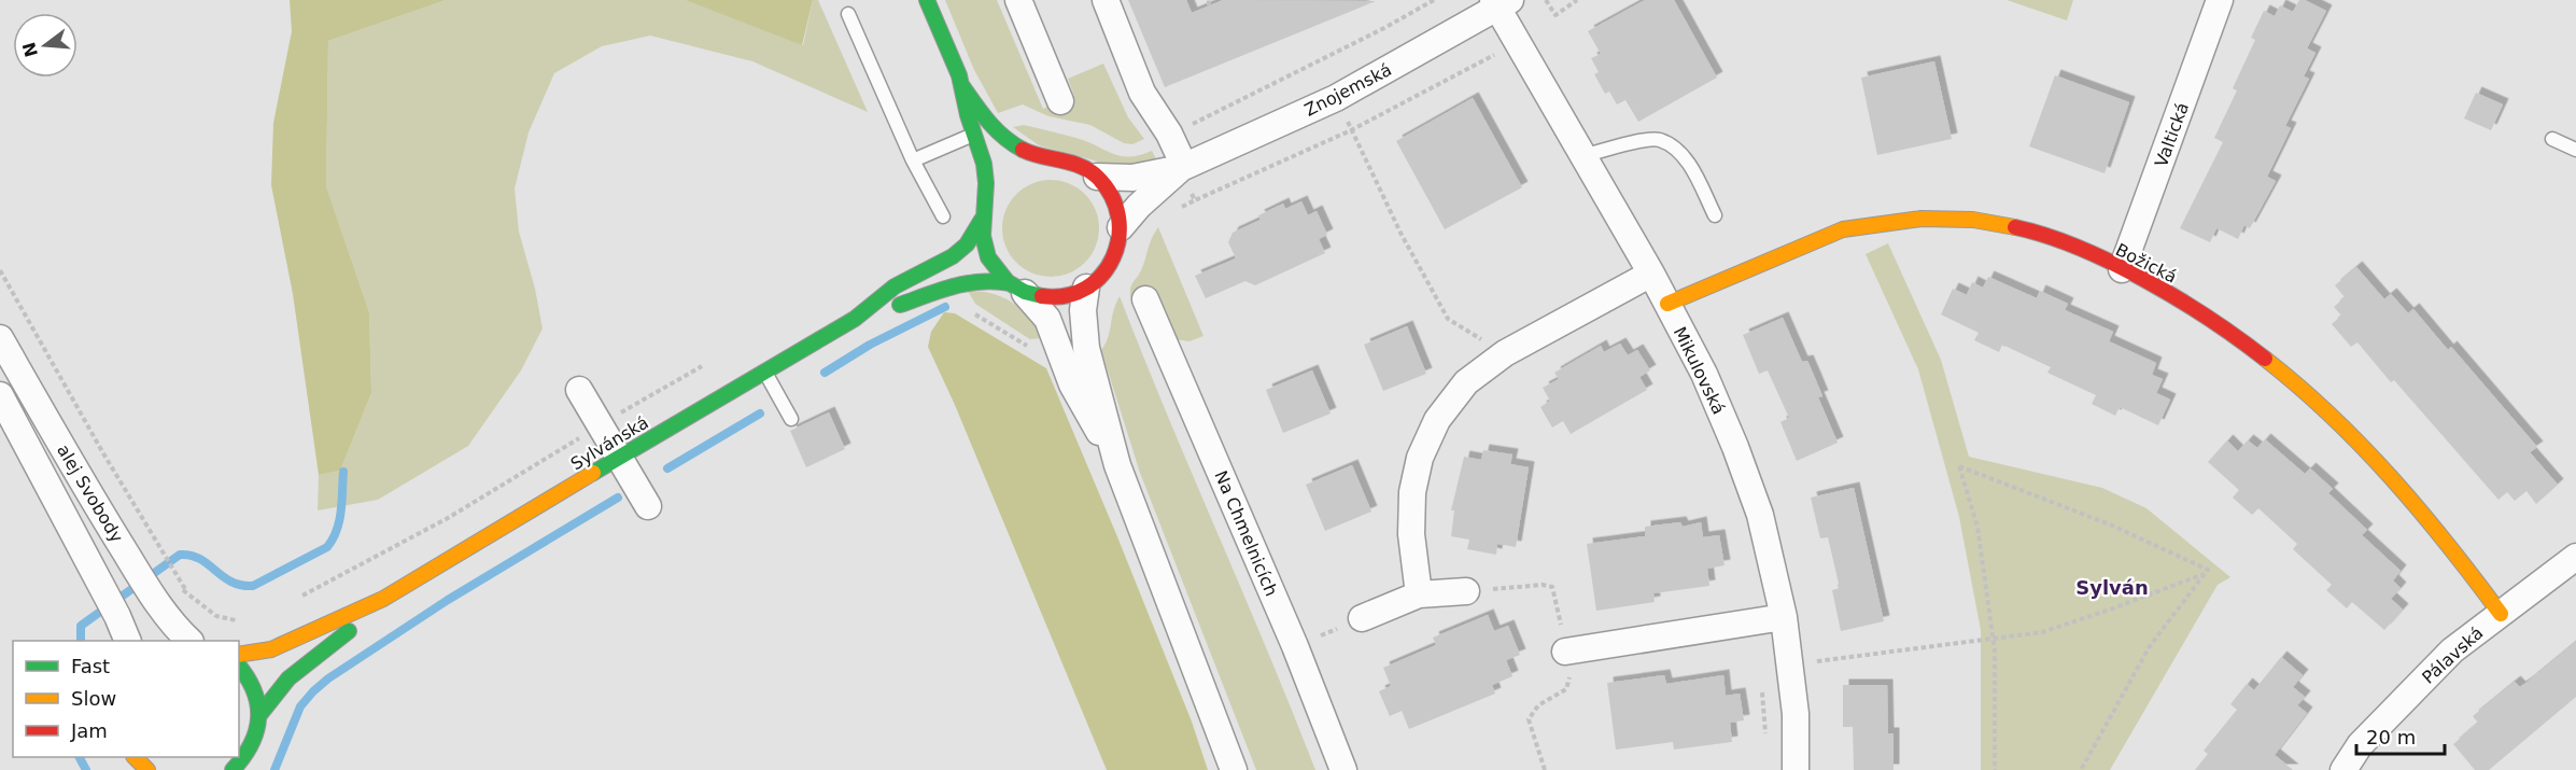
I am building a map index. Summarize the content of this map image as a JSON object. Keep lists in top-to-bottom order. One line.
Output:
{"streets":{"street":["Znojemská","Valtická","Božická","Mikulovská","Sylvánská","alej Svobody","Na Chmelnicích","Pálavská"]},"crossings":[["Znojemská","Mikulovská"],["Valtická","Božická"],["Božická","Mikulovská"],["Božická","Pálavská"]],"districts":["Sylván"],"legend":["Fast","Slow","Jam"],"scale_bar":"20 m","north":"left"}
